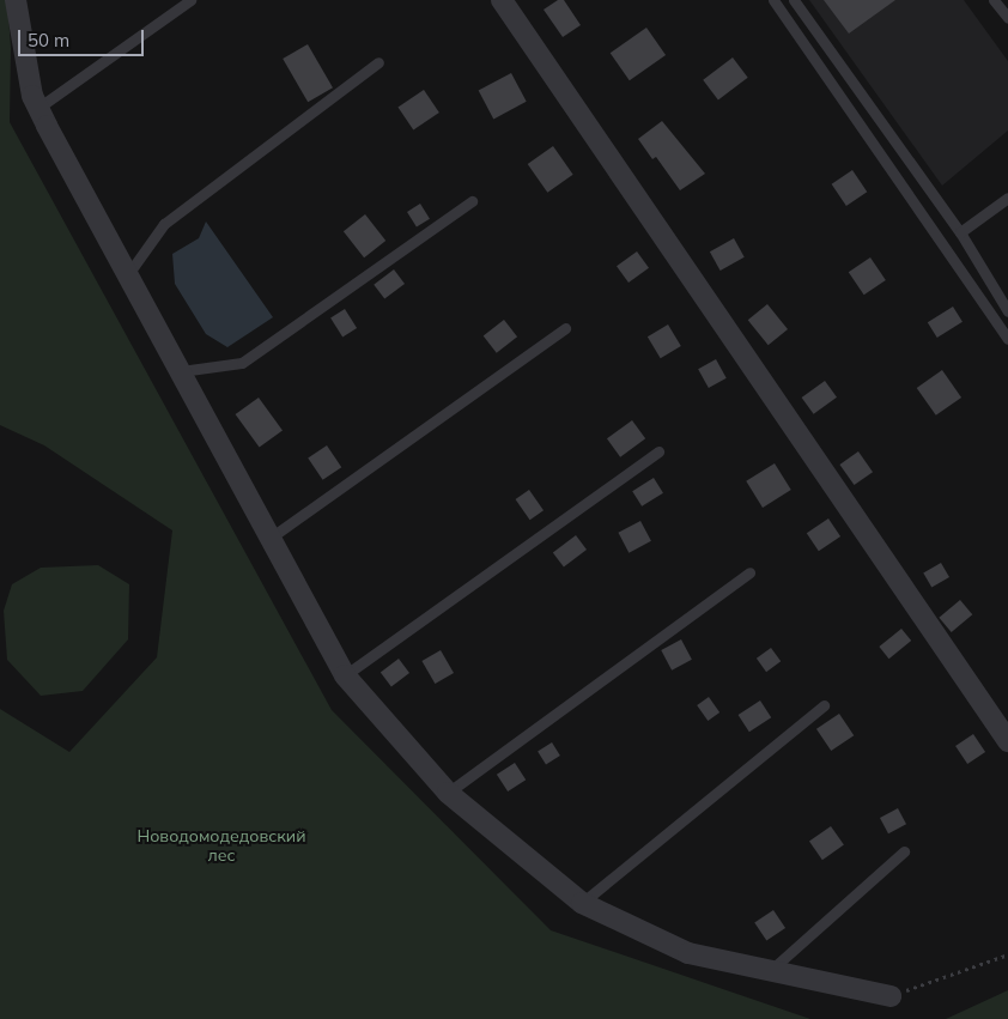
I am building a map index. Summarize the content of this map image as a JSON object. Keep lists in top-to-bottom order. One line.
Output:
{"parks":["Новодомодедовский лес"],"scale_bar":"50 m"}
